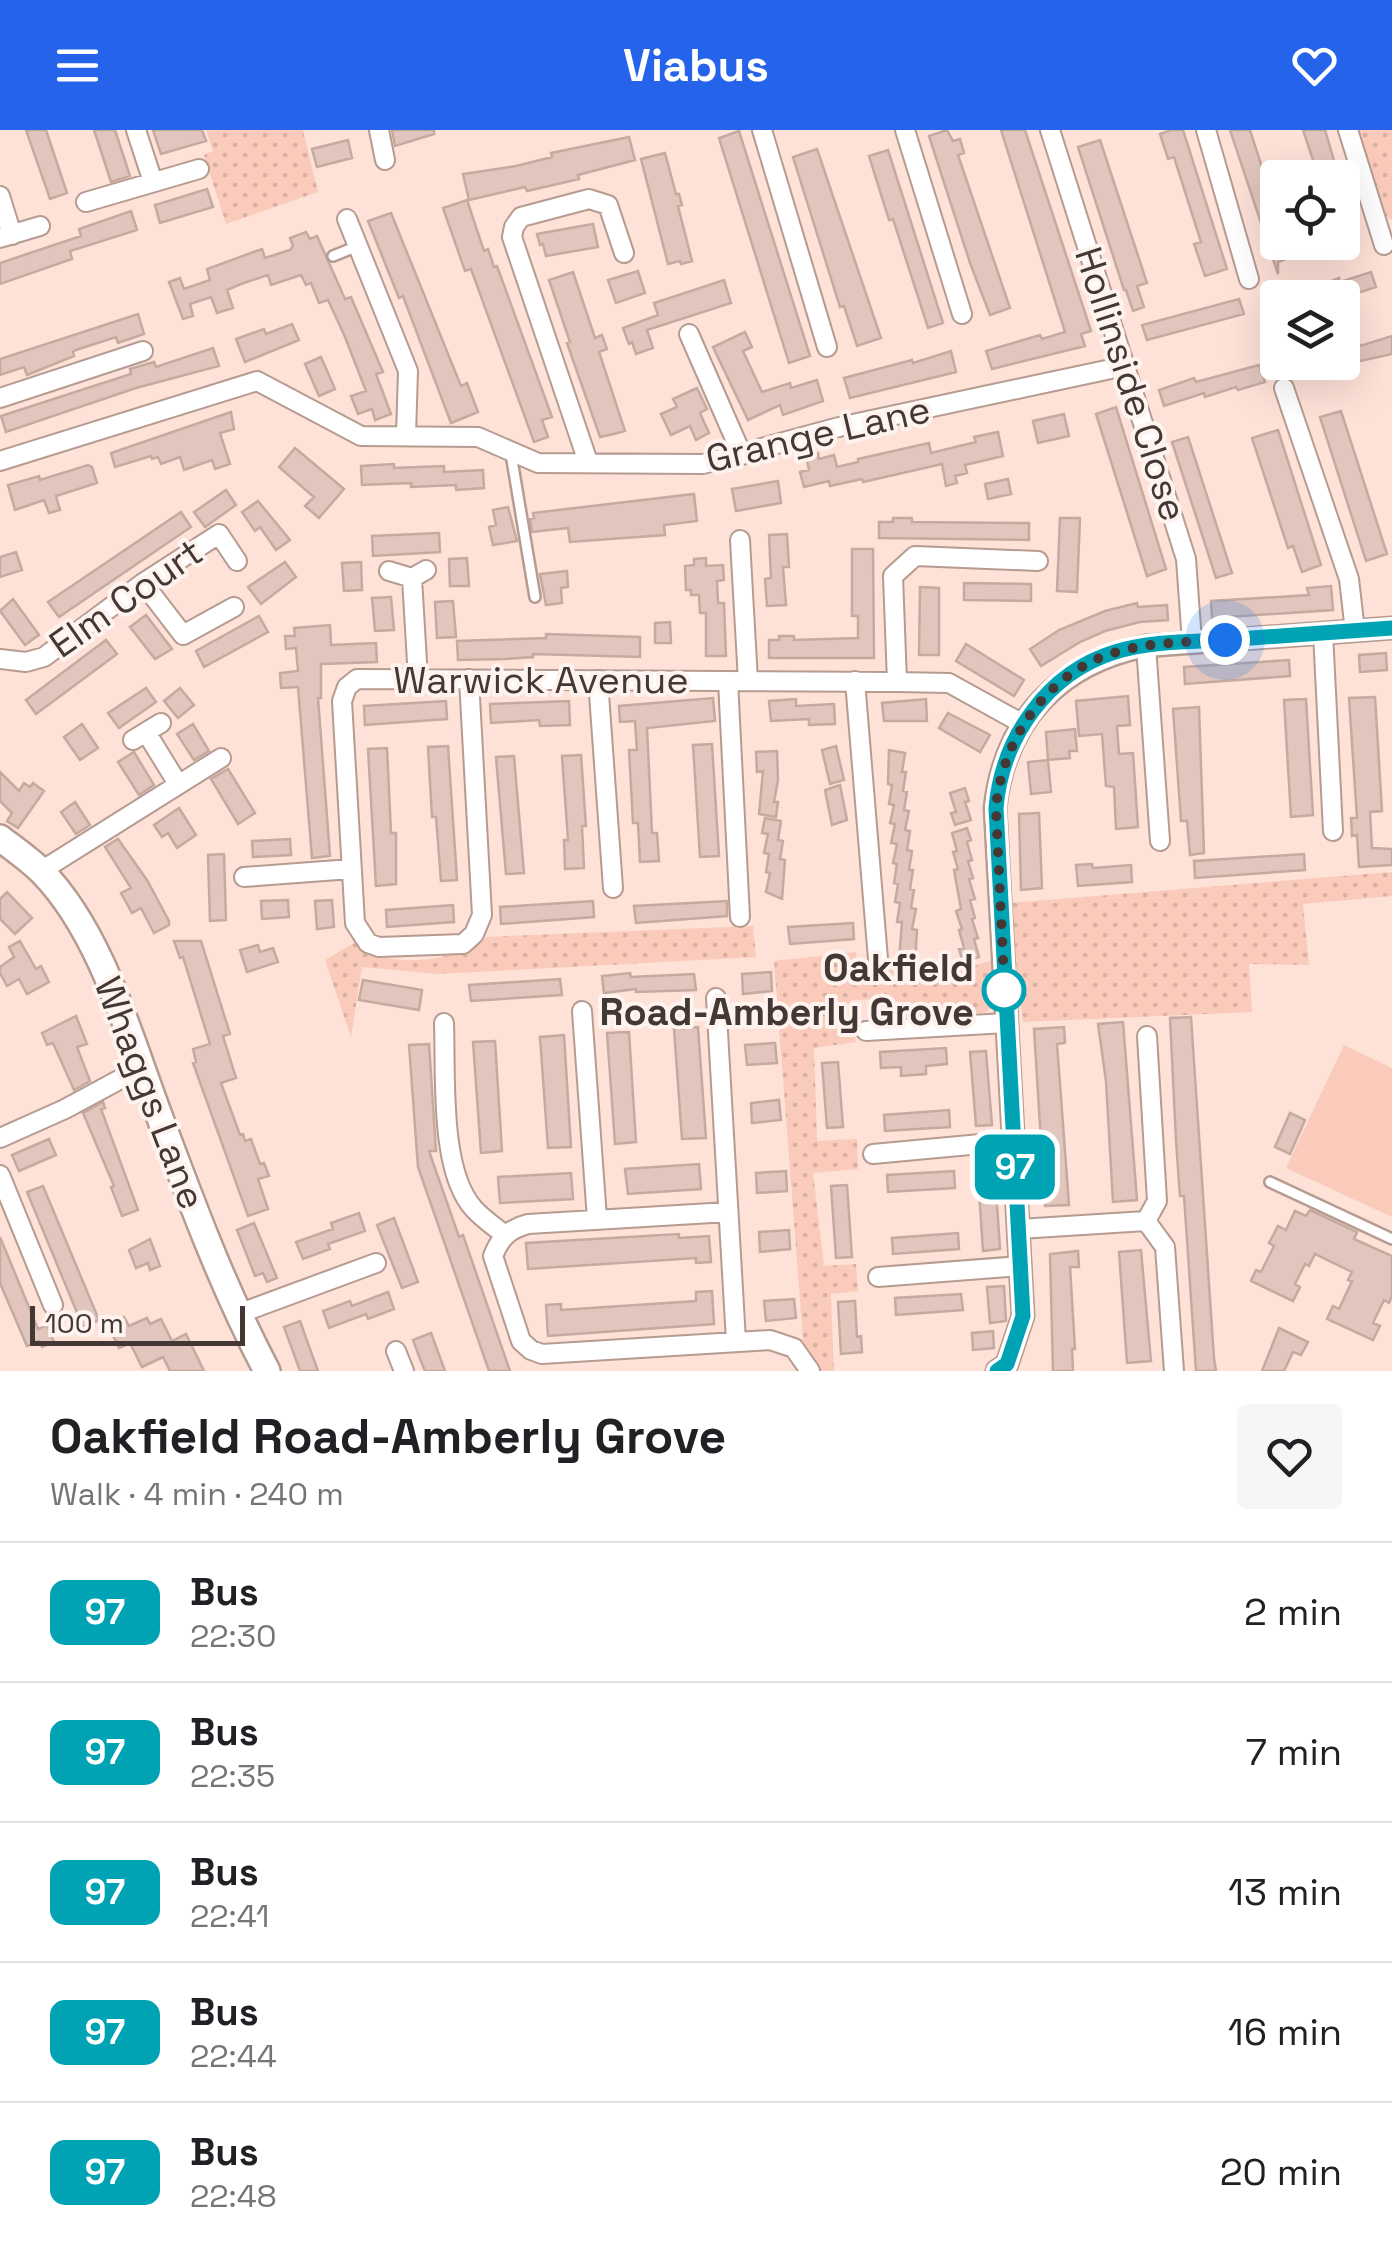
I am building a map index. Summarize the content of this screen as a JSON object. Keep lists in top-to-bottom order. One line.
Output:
{"streets":{"main road":["Whaggs Lane"],"street":["Hollinside Close","Grange Lane","Elm Court","Warwick Avenue"]},"crossings":[["Hollinside Close","Grange Lane"]],"places":["Oakfield Road-Amberly Grove"],"lines":["bus line 97"],"scale_bar":"100 m","page":{"header":"Viabus","on_map":"97","scale":"100 m","heading":["Oakfield Road-Amberly Grove","Walk · 4 min · 240 m"],"list":[{"mark":"97","name":"Bus","note":"22:30","value":"2 min"},{"mark":"97","name":"Bus","note":"22:35","value":"7 min"},{"mark":"97","name":"Bus","note":"22:41","value":"13 min"},{"mark":"97","name":"Bus","note":"22:44","value":"16 min"},{"mark":"97","name":"Bus","note":"22:48","value":"20 min"}]}}
